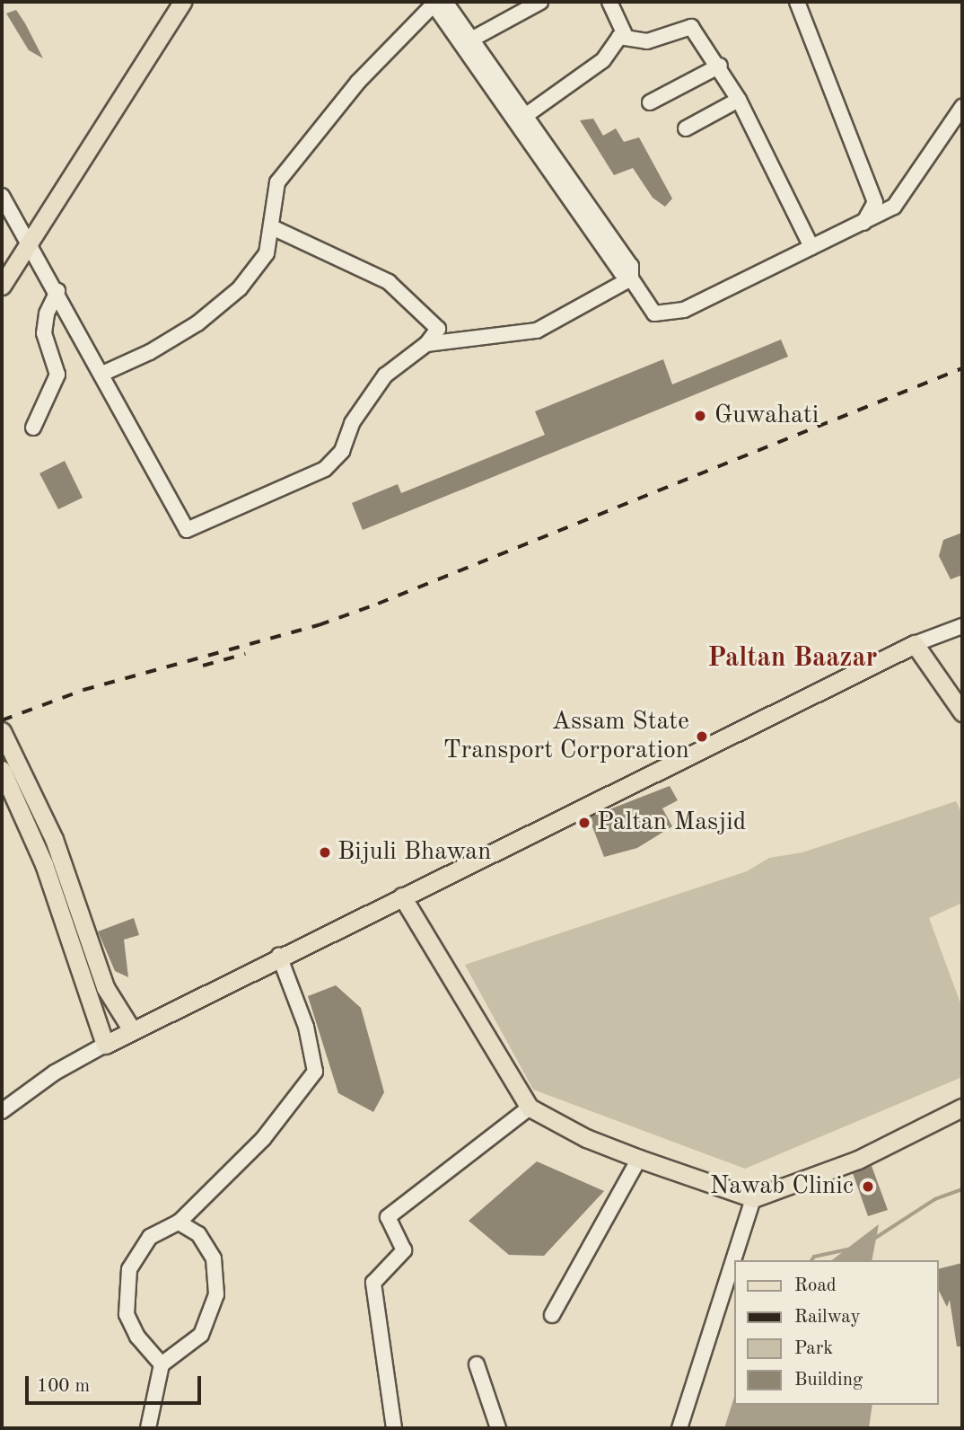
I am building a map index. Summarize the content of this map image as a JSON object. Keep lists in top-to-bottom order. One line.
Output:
{"districts":["Paltan Baazar"],"places":["Guwahati","Assam State Transport Corporation","Paltan Masjid","Bijuli Bhawan","Nawab Clinic"],"legend":["Road","Railway","Park","Building"],"scale_bar":"100 m"}
